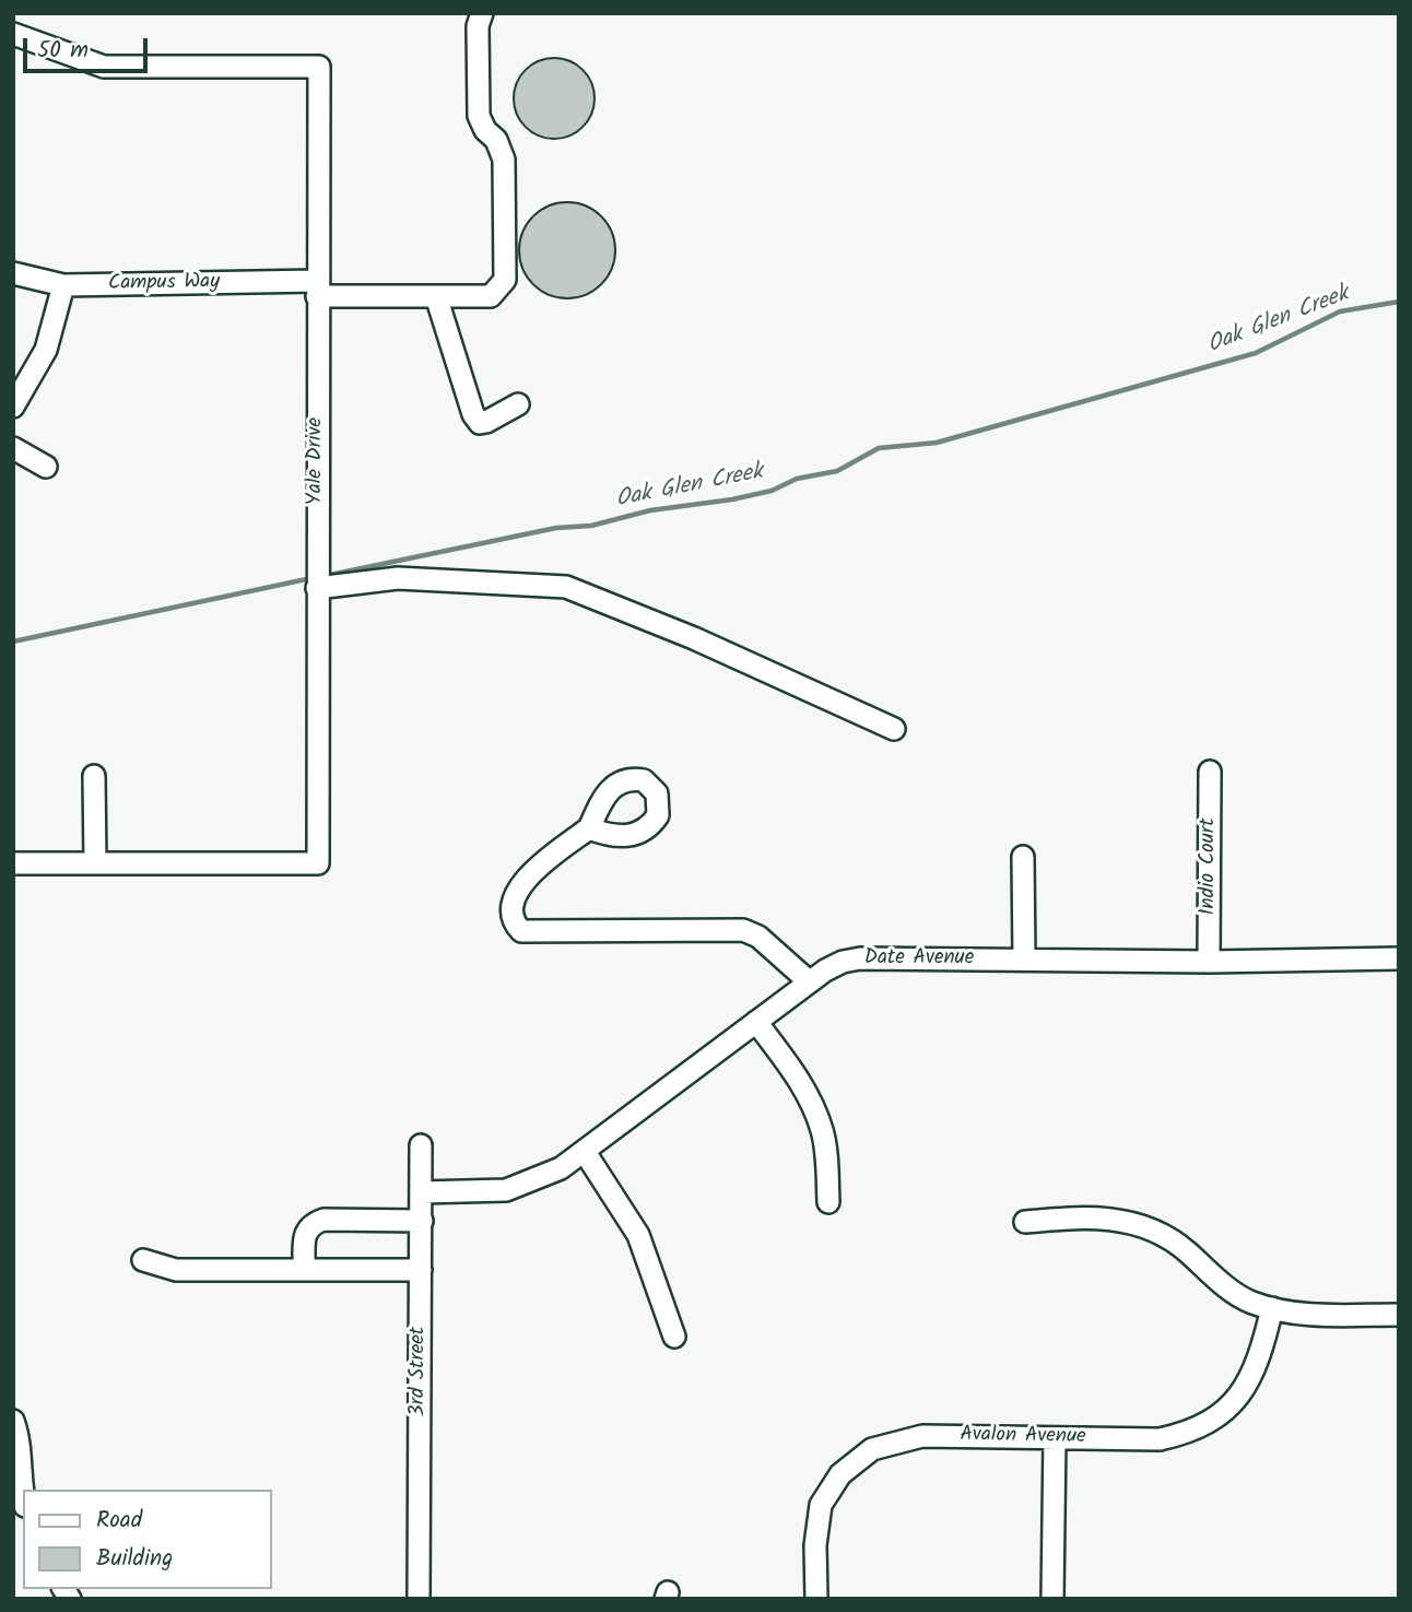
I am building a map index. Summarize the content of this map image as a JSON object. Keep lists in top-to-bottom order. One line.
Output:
{"streets":{"street":["Campus Way","Yale Drive","Indio Court","Date Avenue","3rd Street","Avalon Avenue"]},"crossings":[["Campus Way","Yale Drive"],["Indio Court","Date Avenue"],["Date Avenue","3rd Street"]],"water":["Oak Glen Creek"],"legend":["Road","Building"],"scale_bar":"50 m"}
